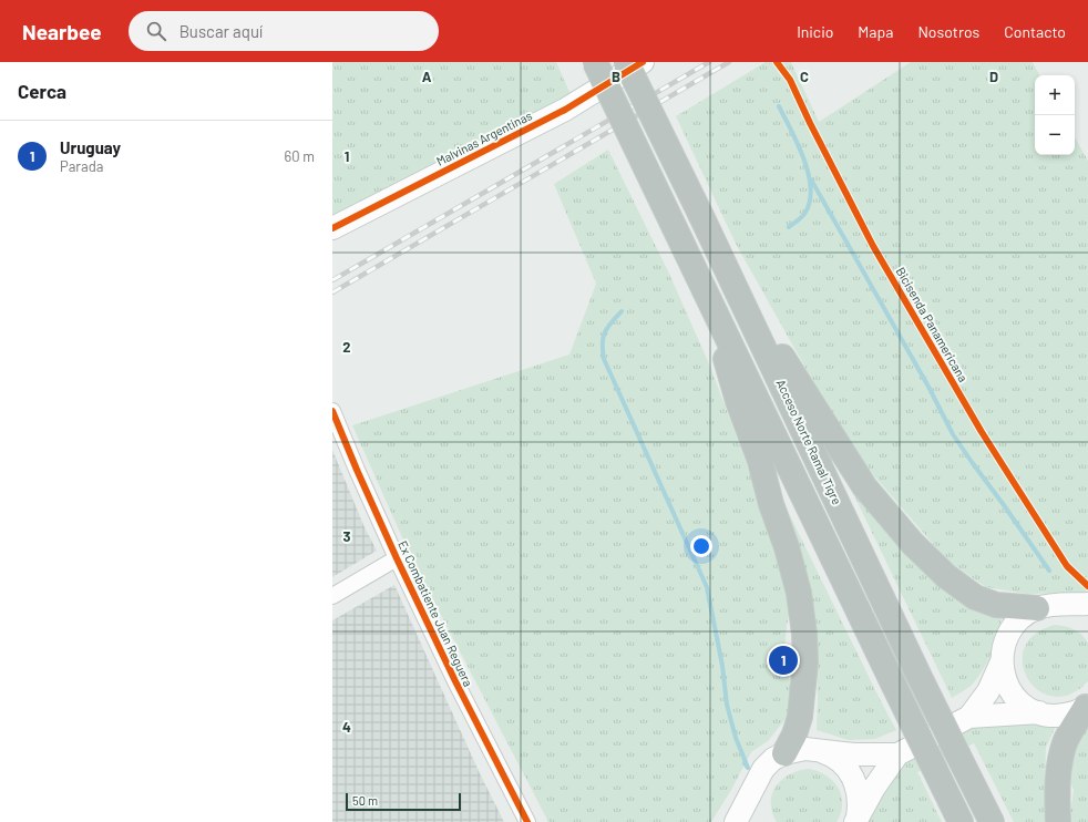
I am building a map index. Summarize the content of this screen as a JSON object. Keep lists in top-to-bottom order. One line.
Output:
{"streets":{"highway":["Acceso Norte Ramal Tigre"],"main road":["Malvinas Argentinas"],"street":["Ex Combatiente Juan Reguera"],"cycle path":["Bicisenda Panamericana"]},"scale_bar":"50 m","page":{"header":"Nearbee","search":"Buscar aquí","nav":["Inicio","Mapa","Nosotros","Contacto"],"heading":"Cerca","map_buttons":["+","−"],"list":[{"mark":"1","name":"Uruguay","note":"Parada","value":"60 m"}],"pins":"1","scale":"50 m"},"grid":{"columns":["A","B","C","D"],"rows":["1","2","3","4"]}}
